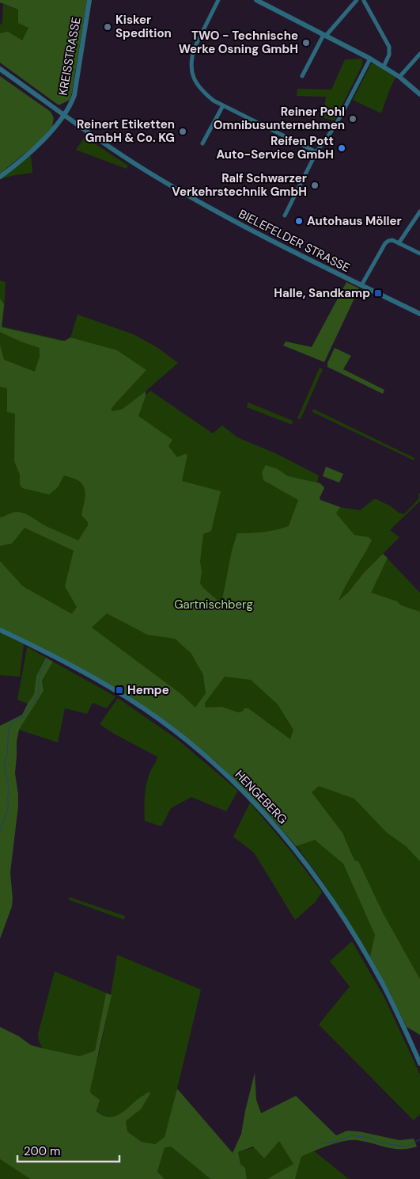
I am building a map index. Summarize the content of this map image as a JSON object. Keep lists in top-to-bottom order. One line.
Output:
{"streets":{"street":["KREISSTRASSE","BIELEFELDER STRASSE","HENGEBERG"]},"crossings":[["KREISSTRASSE","BIELEFELDER STRASSE"]],"parks":["Gartnischberg"],"places":{"other":["Kisker Spedition","TWO - Technische Werke Osning GmbH","Reiner Pohl Omnibusunternehmen","Reinert Etiketten GmbH & Co. KG","Reifen Pott Auto-Service GmbH","Ralf Schwarzer Verkehrstechnik GmbH","Autohaus Möller"],"transit":["Halle, Sandkamp","Hempe"]},"scale_bar":"200 m"}
